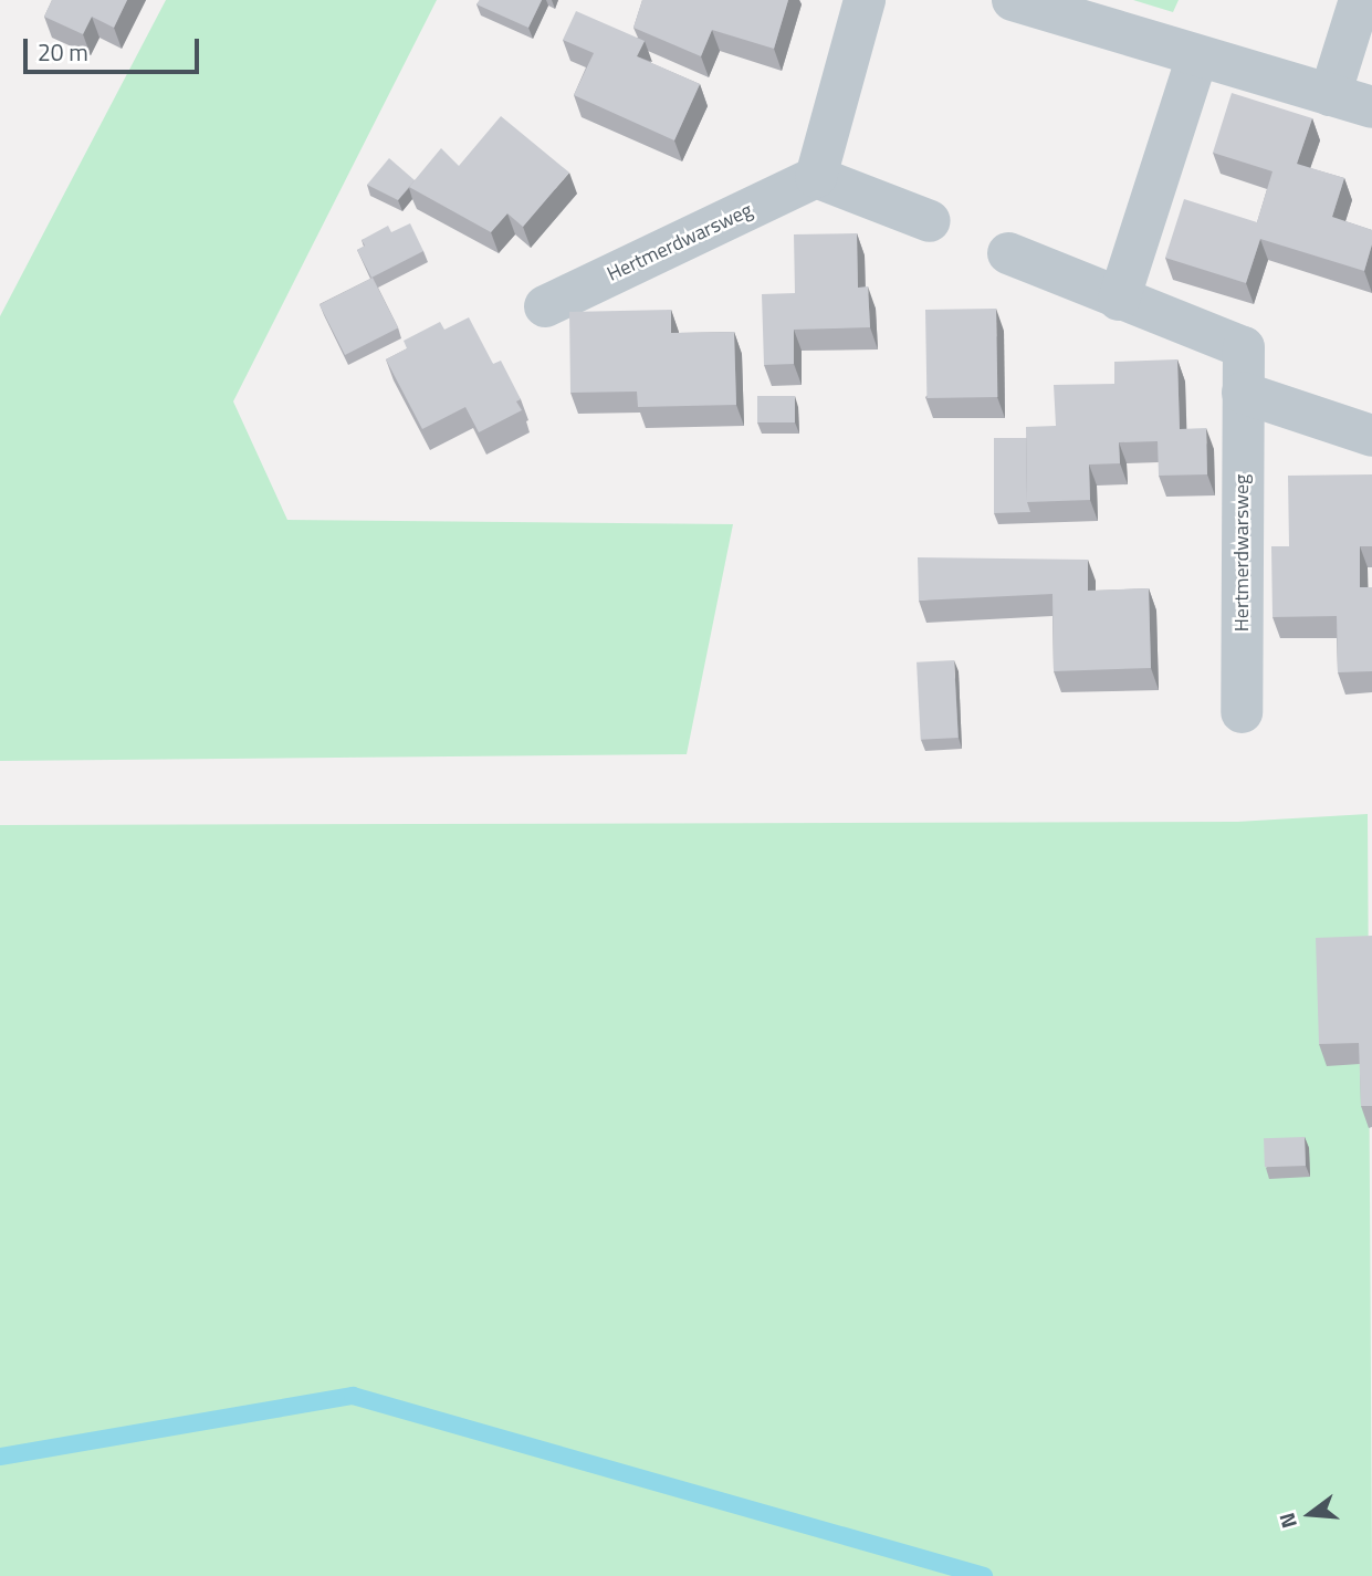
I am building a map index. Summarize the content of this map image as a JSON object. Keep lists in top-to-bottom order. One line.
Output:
{"streets":{"street":["Hertmerdwarsweg"]},"scale_bar":"20 m","north":"left"}
